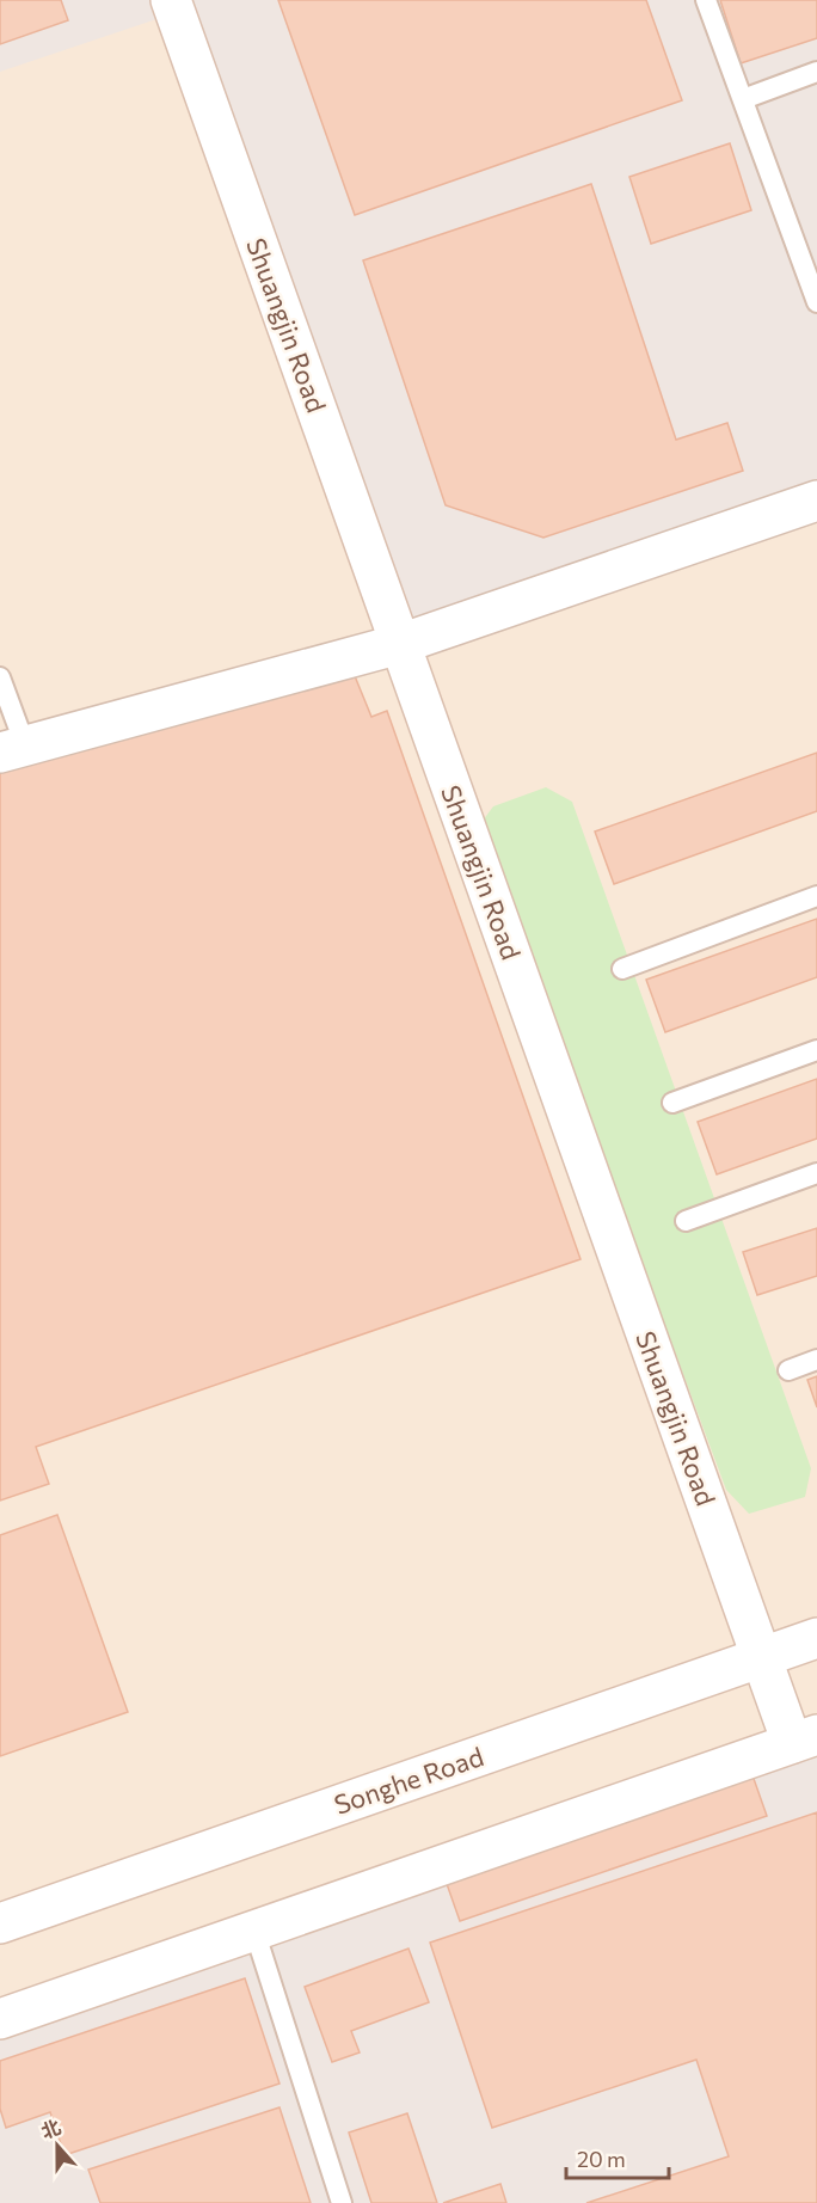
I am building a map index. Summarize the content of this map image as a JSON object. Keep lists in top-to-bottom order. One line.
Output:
{"streets":{"street":["Shuangjin Road","Songhe Road"]},"crossings":[["Shuangjin Road","Songhe Road"]],"scale_bar":"20 m","north":"top"}
